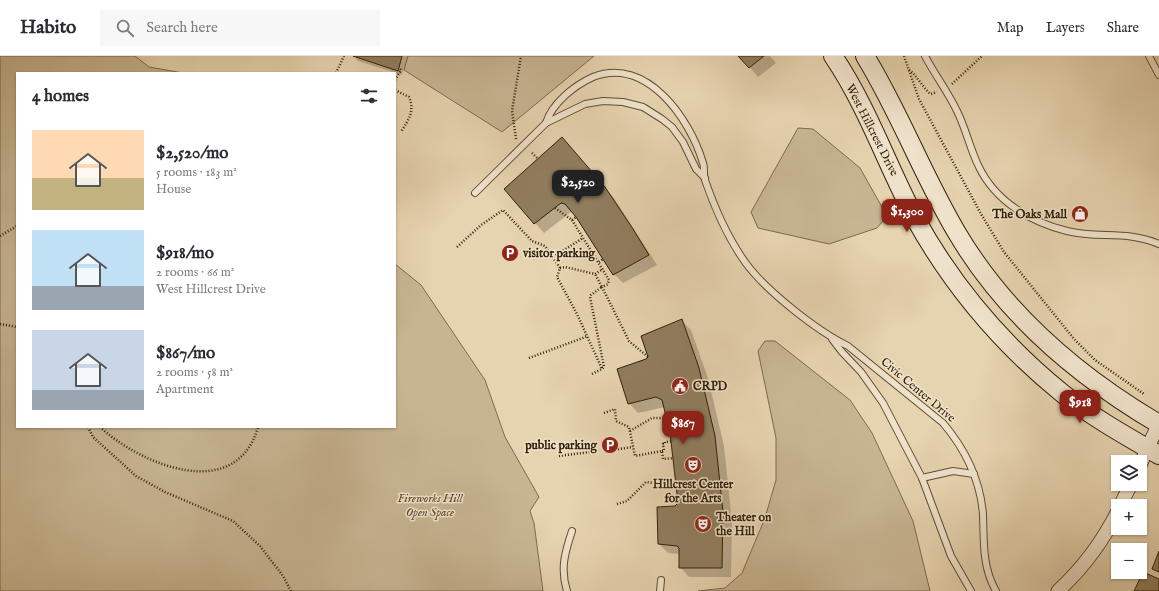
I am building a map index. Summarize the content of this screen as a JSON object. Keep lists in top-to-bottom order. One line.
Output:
{"streets":{"main road":["West Hillcrest Drive"],"lane":["Civic Center Drive"]},"parks":["Fireworks Hill Open Space"],"places":{"shop":["The Oaks Mall"],"parking":["visitor parking","public parking"],"public building":["CRPD"],"theatre":["Hillcrest Center for the Arts","Theater on the Hill"]},"page":{"header":"Habito","search":"Search here","nav":["Map","Layers","Share"],"heading":"4 homes","list":[{"name":"$2,520/mo","note":"5 rooms · 183 m² · House"},{"name":"$918/mo","note":"2 rooms · 66 m² · West Hillcrest Drive"},{"name":"$867/mo","note":"2 rooms · 58 m² · Apartment"}],"price":["$2,520","$1,300","$918","$867"],"map_buttons":["+","−"]}}
